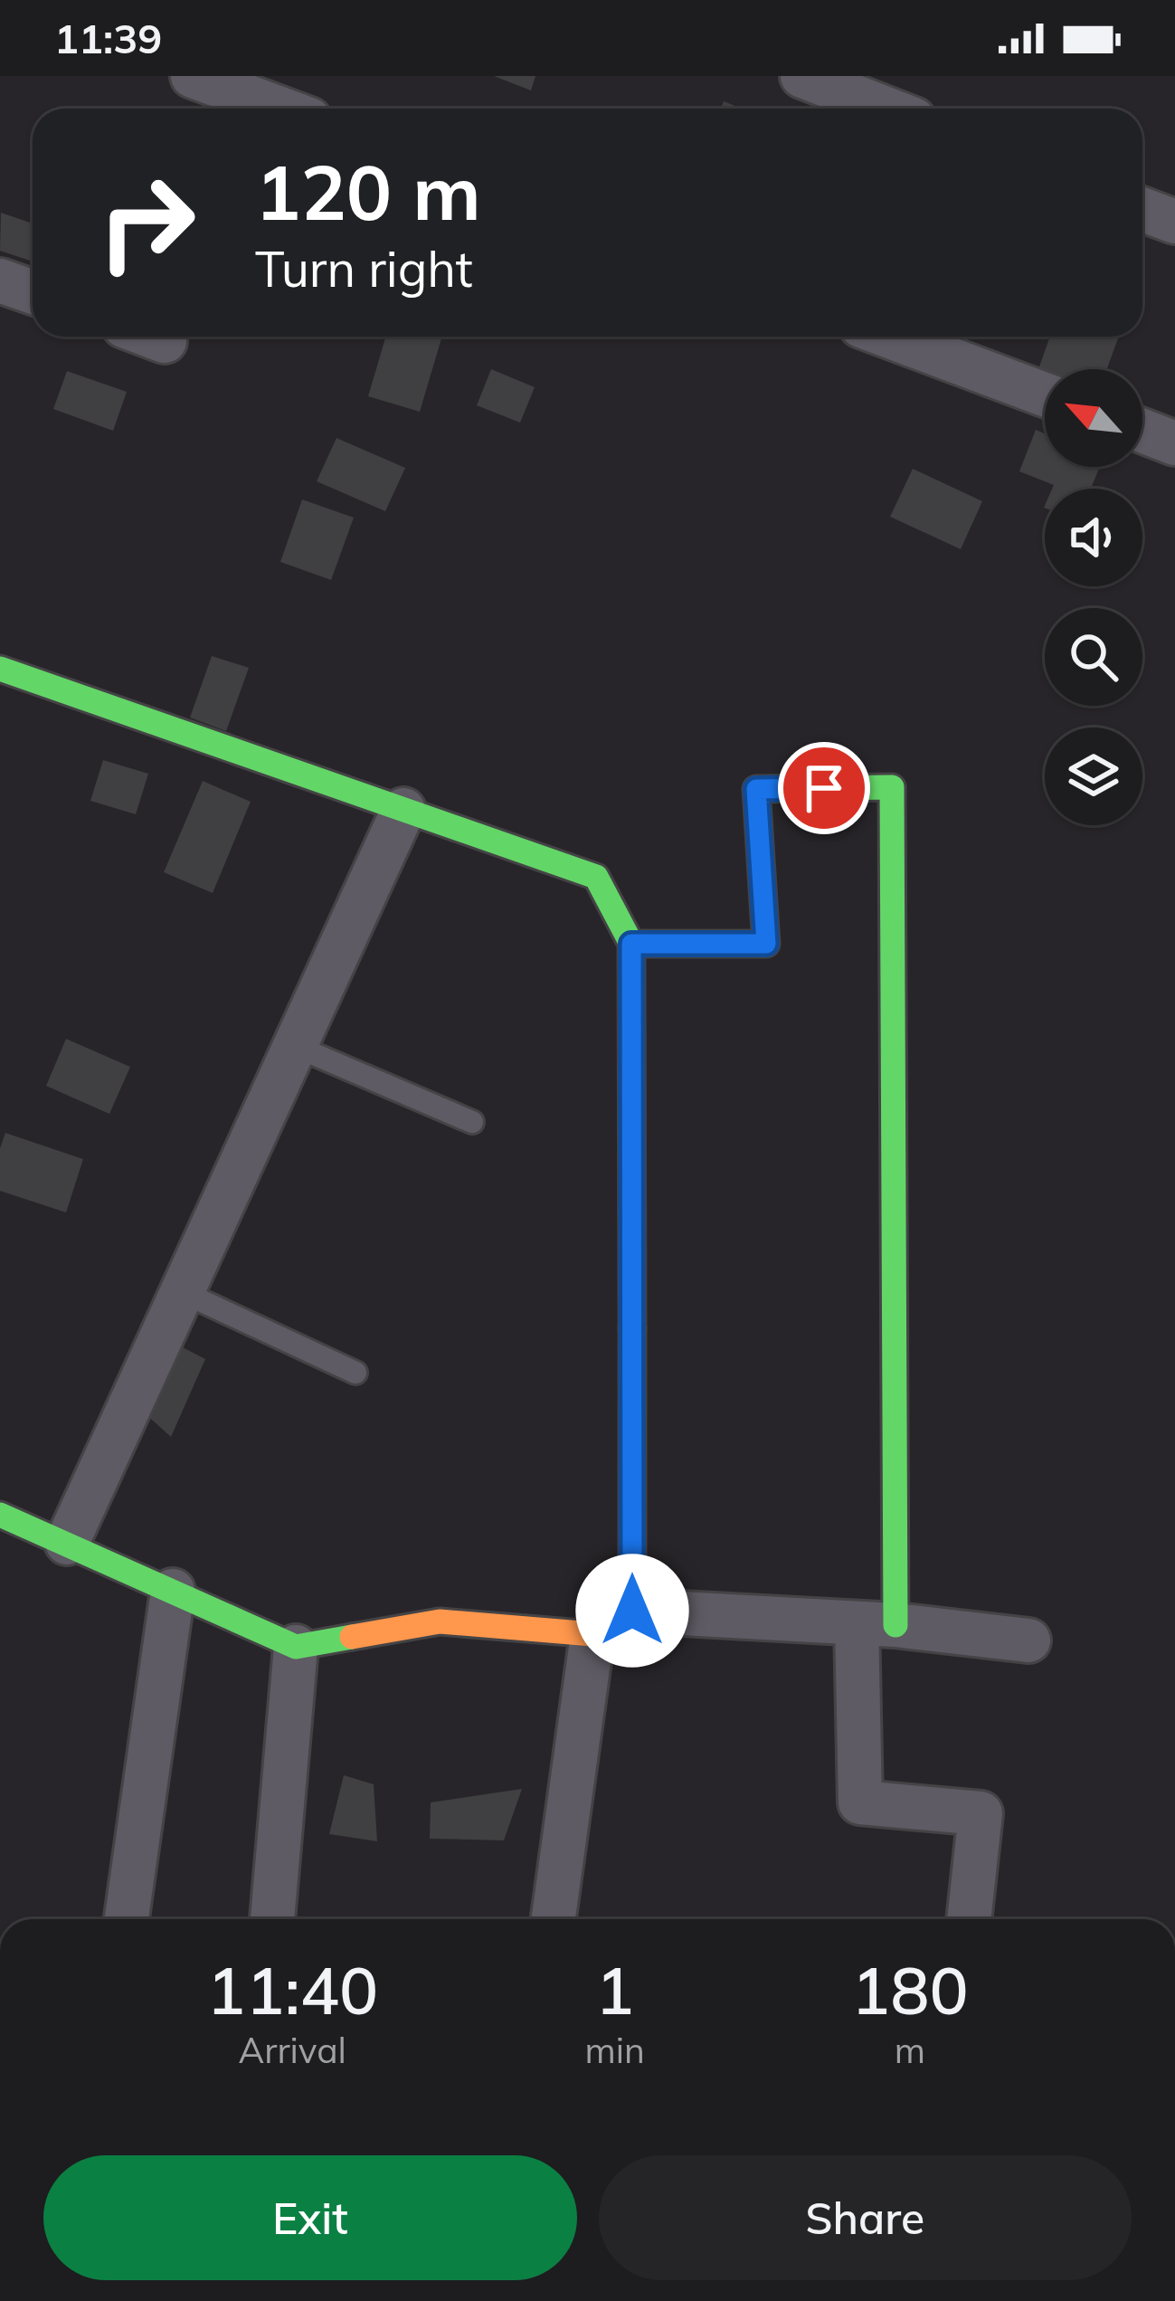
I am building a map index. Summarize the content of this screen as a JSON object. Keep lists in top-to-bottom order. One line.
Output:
{"north":"top left","page":{"status":"11:39","turn":["120 m","Turn right"],"eta":["11:40","Arrival","1","min","180","m"],"buttons":["Exit","Share"]}}
